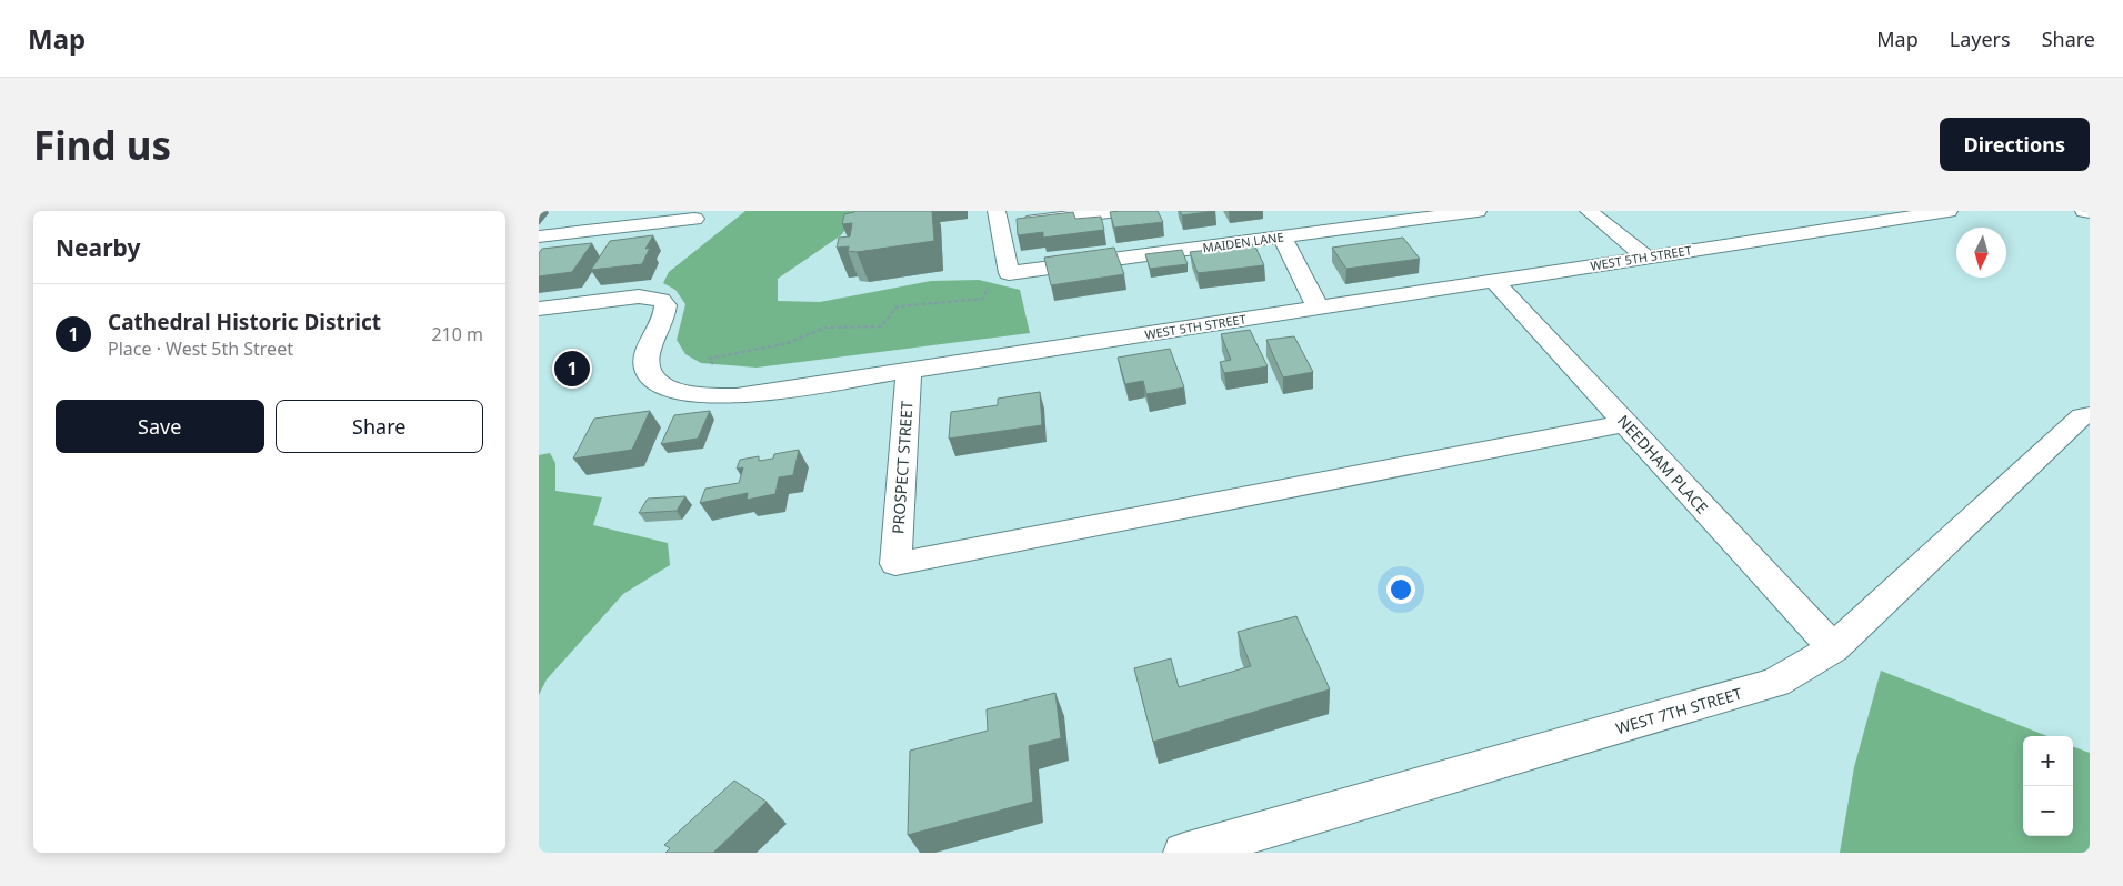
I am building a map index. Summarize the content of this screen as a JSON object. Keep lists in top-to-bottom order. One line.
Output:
{"streets":{"street":["MAIDEN LANE","WEST 5TH STREET","NEEDHAM PLACE","PROSPECT STREET","WEST 7TH STREET"]},"crossings":[["WEST 5TH STREET","NEEDHAM PLACE"],["WEST 5TH STREET","PROSPECT STREET"],["NEEDHAM PLACE","PROSPECT STREET"],["NEEDHAM PLACE","WEST 7TH STREET"]],"north":"bottom","page":{"header":"Map","nav":["Map","Layers","Share"],"buttons":["Directions",["Save","Share"]],"title":"Find us","heading":"Nearby","list":[{"mark":"1","name":"Cathedral Historic District","note":"Place · West 5th Street","value":"210 m"}],"pins":"1","map_buttons":["+","−"]}}
